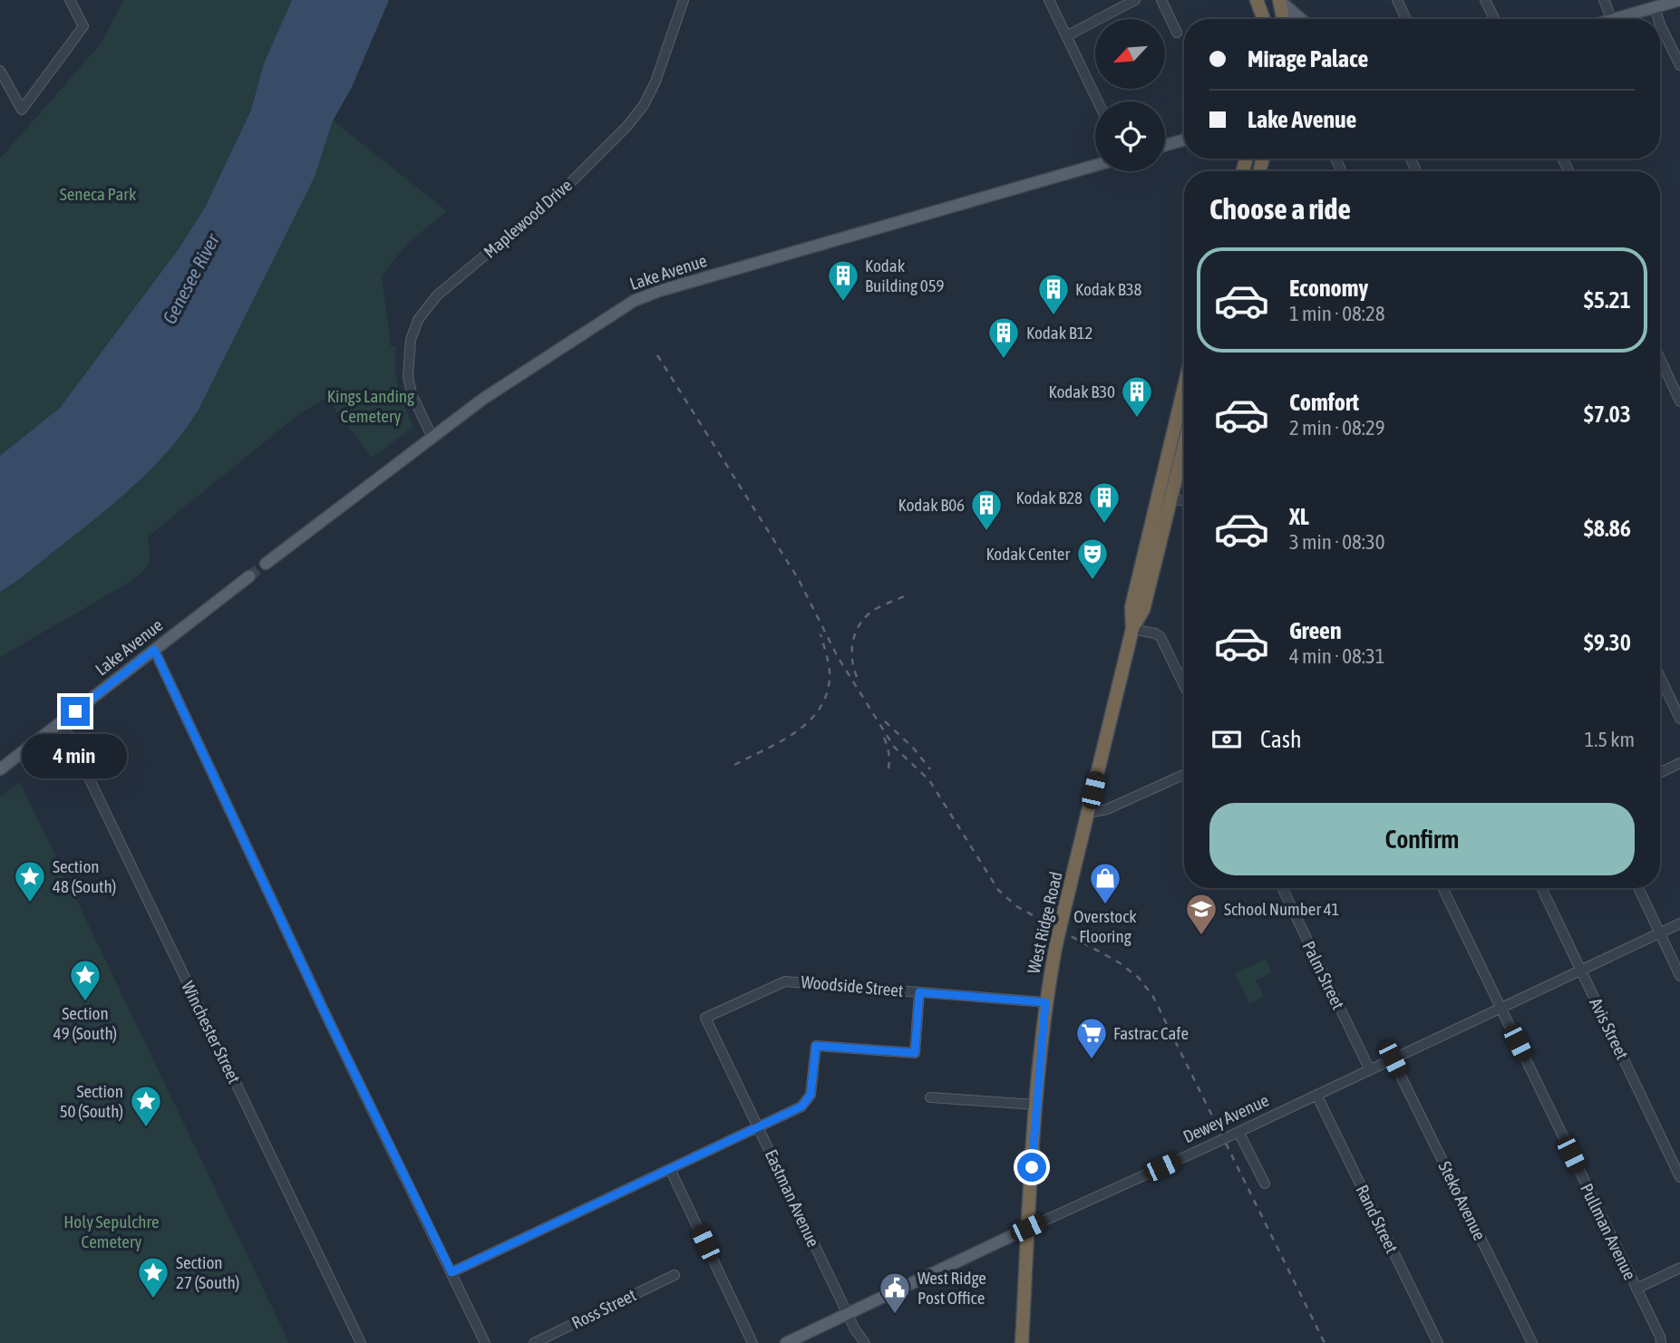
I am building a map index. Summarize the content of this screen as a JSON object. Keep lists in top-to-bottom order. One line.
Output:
{"streets":{"highway":["West Ridge Road"],"main road":["Lake Avenue","Dewey Avenue"],"street":["Maplewood Drive","Palm Street","Woodside Street","Avis Street","Winchester Street","Eastman Avenue","Steko Avenue","Rand Street","Pullman Avenue","Ross Street"]},"crossings":[["Maplewood Drive","Lake Avenue"],["Lake Avenue","Winchester Street"],["West Ridge Road","Woodside Street"],["West Ridge Road","Dewey Avenue"],["Palm Street","Dewey Avenue"],["Woodside Street","Eastman Avenue"],["Avis Street","Dewey Avenue"],["Dewey Avenue","Eastman Avenue"],["Dewey Avenue","Steko Avenue"],["Dewey Avenue","Rand Street"],["Dewey Avenue","Pullman Avenue"]],"water":["Genesee River"],"parks":["Seneca Park","Kings Landing Cemetery","Holy Sepulchre Cemetery"],"places":{"building":["Kodak Building 059","Kodak B38","Kodak B12","Kodak B30","Kodak B28","Kodak B06"],"theatre":["Kodak Center"],"place":["Section 48 (South)","Section 49 (South)","Section 50 (South)","Section 27 (South)"],"shop":["Overstock Flooring"],"school or university":["School Number 41"],"supermarket":["Fastrac Cafe"],"public building":["West Ridge Post Office"]},"north":"bottom left","page":{"banner":["Mirage Palace","Lake Avenue"],"heading":"Choose a ride","list":[{"name":"Economy","note":"1 min · 08:28","value":"$5.21"},{"name":"Comfort","note":"2 min · 08:29","value":"$7.03"},{"name":"XL","note":"3 min · 08:30","value":"$8.86"},{"name":"Green","note":"4 min · 08:31","value":"$9.30"}],"pay":["Cash","1.5 km"],"bubble":"4 min","buttons":"Confirm"}}
